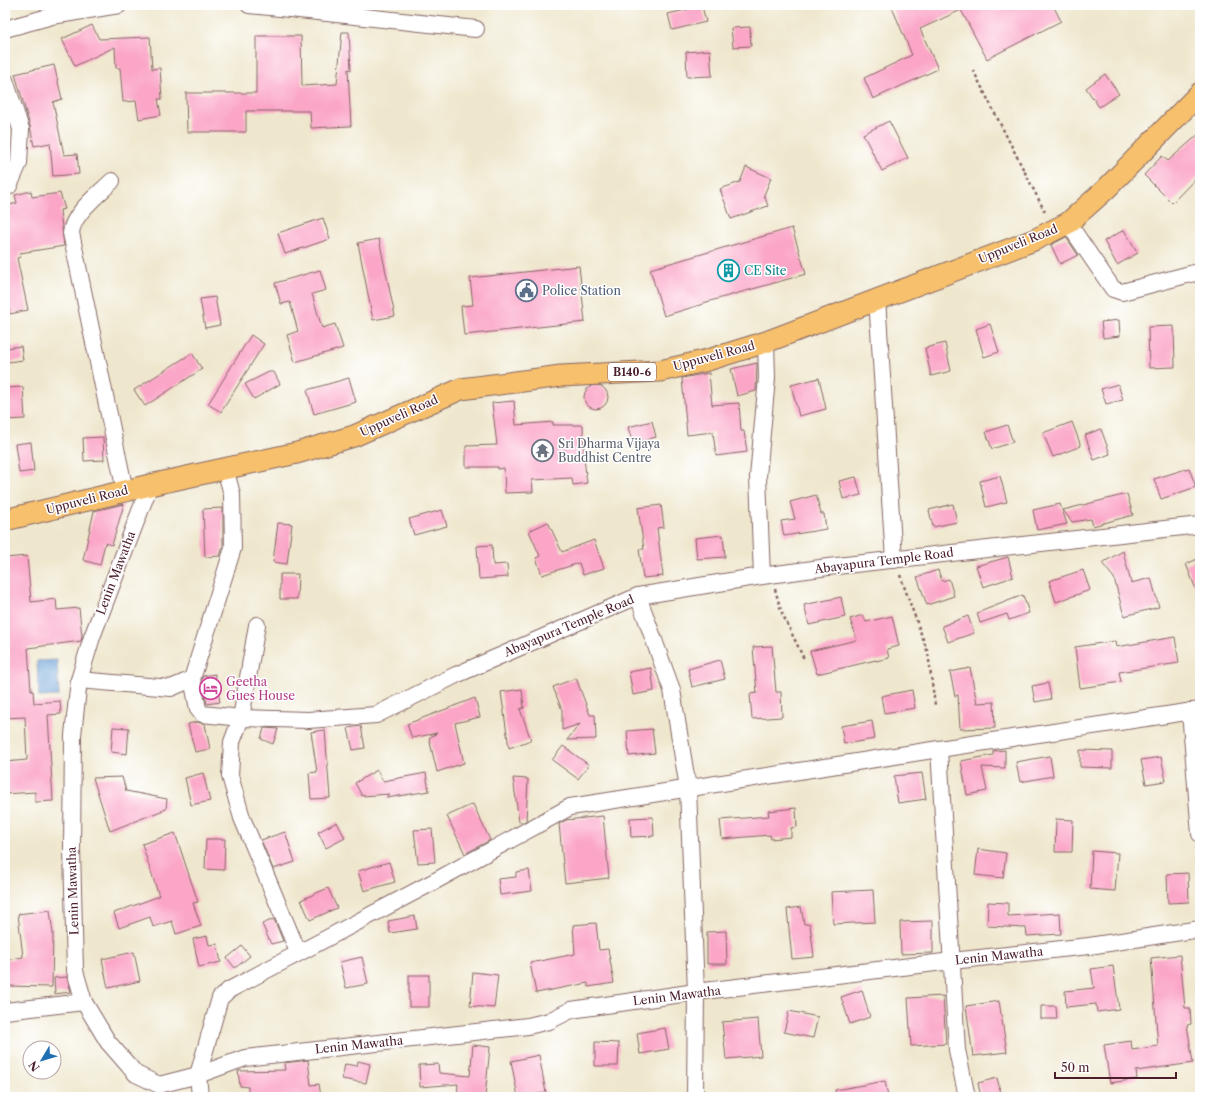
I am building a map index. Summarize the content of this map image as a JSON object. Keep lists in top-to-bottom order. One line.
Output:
{"streets":{"main road":["Uppuveli Road","B140-6"],"street":["Abayapura Temple Road","Lenin Mawatha"]},"crossings":[["Uppuveli Road","Abayapura Temple Road"],["Uppuveli Road","Lenin Mawatha"]],"places":{"building":["CE Site"],"public building":["Police Station"],"temple":["Sri Dharma Vijaya Buddhist Centre"],"hotel":["Geetha Gues House"]},"scale_bar":"50 m","north":"bottom left"}
